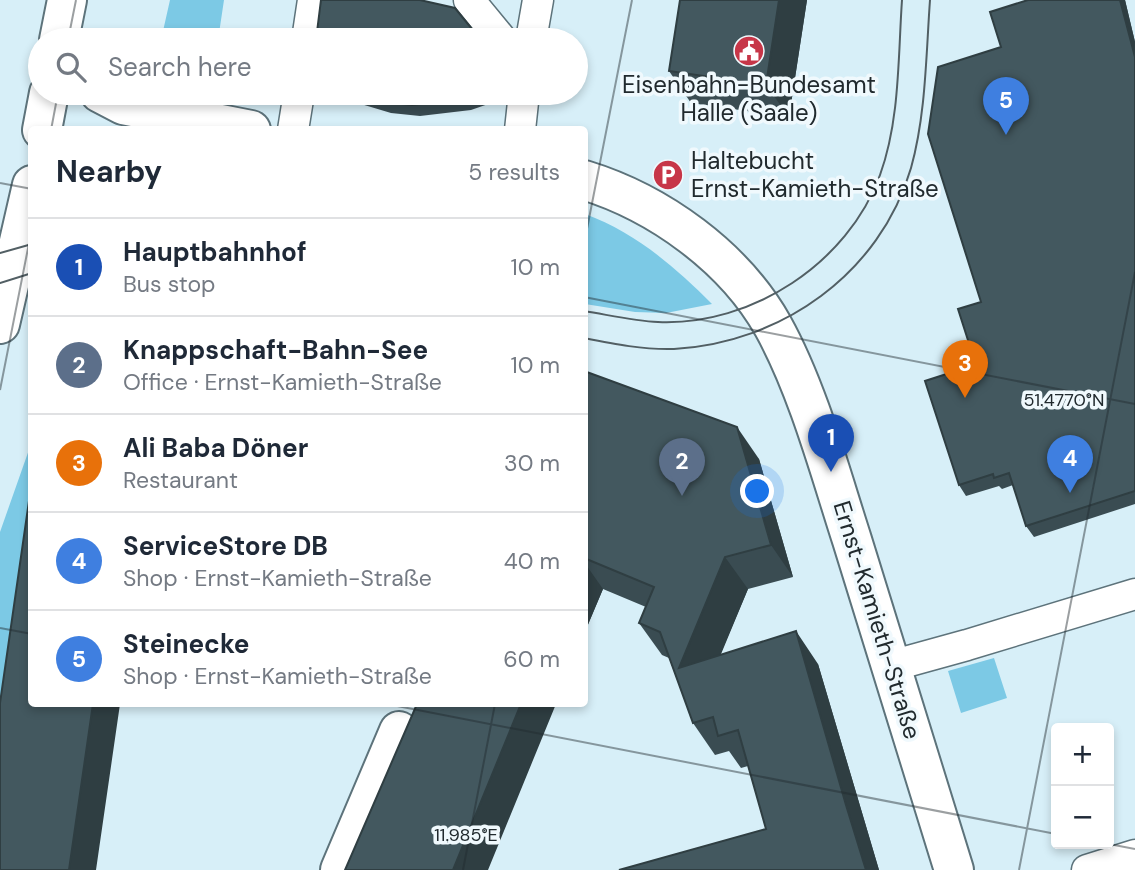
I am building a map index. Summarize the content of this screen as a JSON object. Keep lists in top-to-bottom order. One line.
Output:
{"streets":{"street":["Ernst-Kamieth-Straße"]},"places":{"public building":["Eisenbahn-Bundesamt Halle (Saale)"],"parking":["Haltebucht Ernst-Kamieth-Straße"]},"page":{"search":"Search here","pins":["5","3","1","4","2"],"heading":["Nearby","5 results"],"list":[{"mark":"1","name":"Hauptbahnhof","note":"Bus stop","value":"10 m"},{"mark":"2","name":"Knappschaft-Bahn-See","note":"Office · Ernst-Kamieth-Straße","value":"10 m"},{"mark":"3","name":"Ali Baba Döner","note":"Restaurant","value":"30 m"},{"mark":"4","name":"ServiceStore DB","note":"Shop · Ernst-Kamieth-Straße","value":"40 m"},{"mark":"5","name":"Steinecke","note":"Shop · Ernst-Kamieth-Straße","value":"60 m"}],"map_buttons":["+","−"]},"coordinates":["51.4770°N","11.985°E"]}
